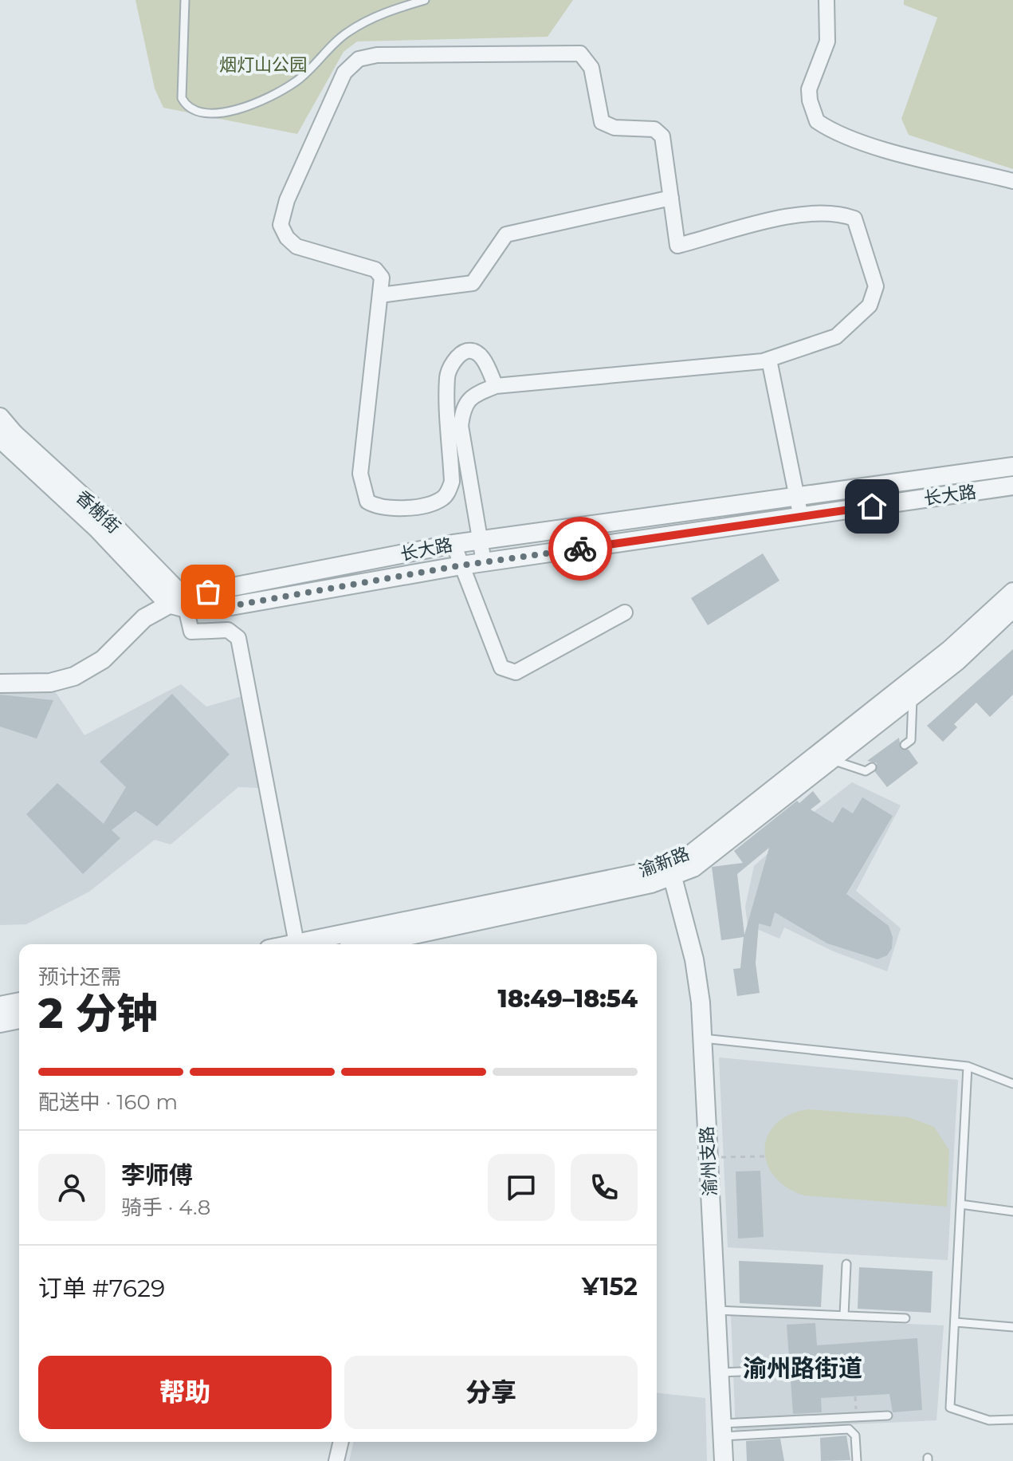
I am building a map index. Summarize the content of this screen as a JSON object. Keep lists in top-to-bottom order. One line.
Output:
{"streets":{"street":["长大路","香榭街","渝新路","渝州支路"]},"crossings":[["长大路","香榭街"],["渝新路","渝州支路"]],"districts":["渝州路街道"],"parks":["烟灯山公园"],"page":{"heading":["2 分钟","预计还需","18:49–18:54"],"panel":["李师傅","骑手 · 4.8","订单 #7629","¥152"],"bar":"配送中 · 160 m","buttons":["帮助","分享"]}}
